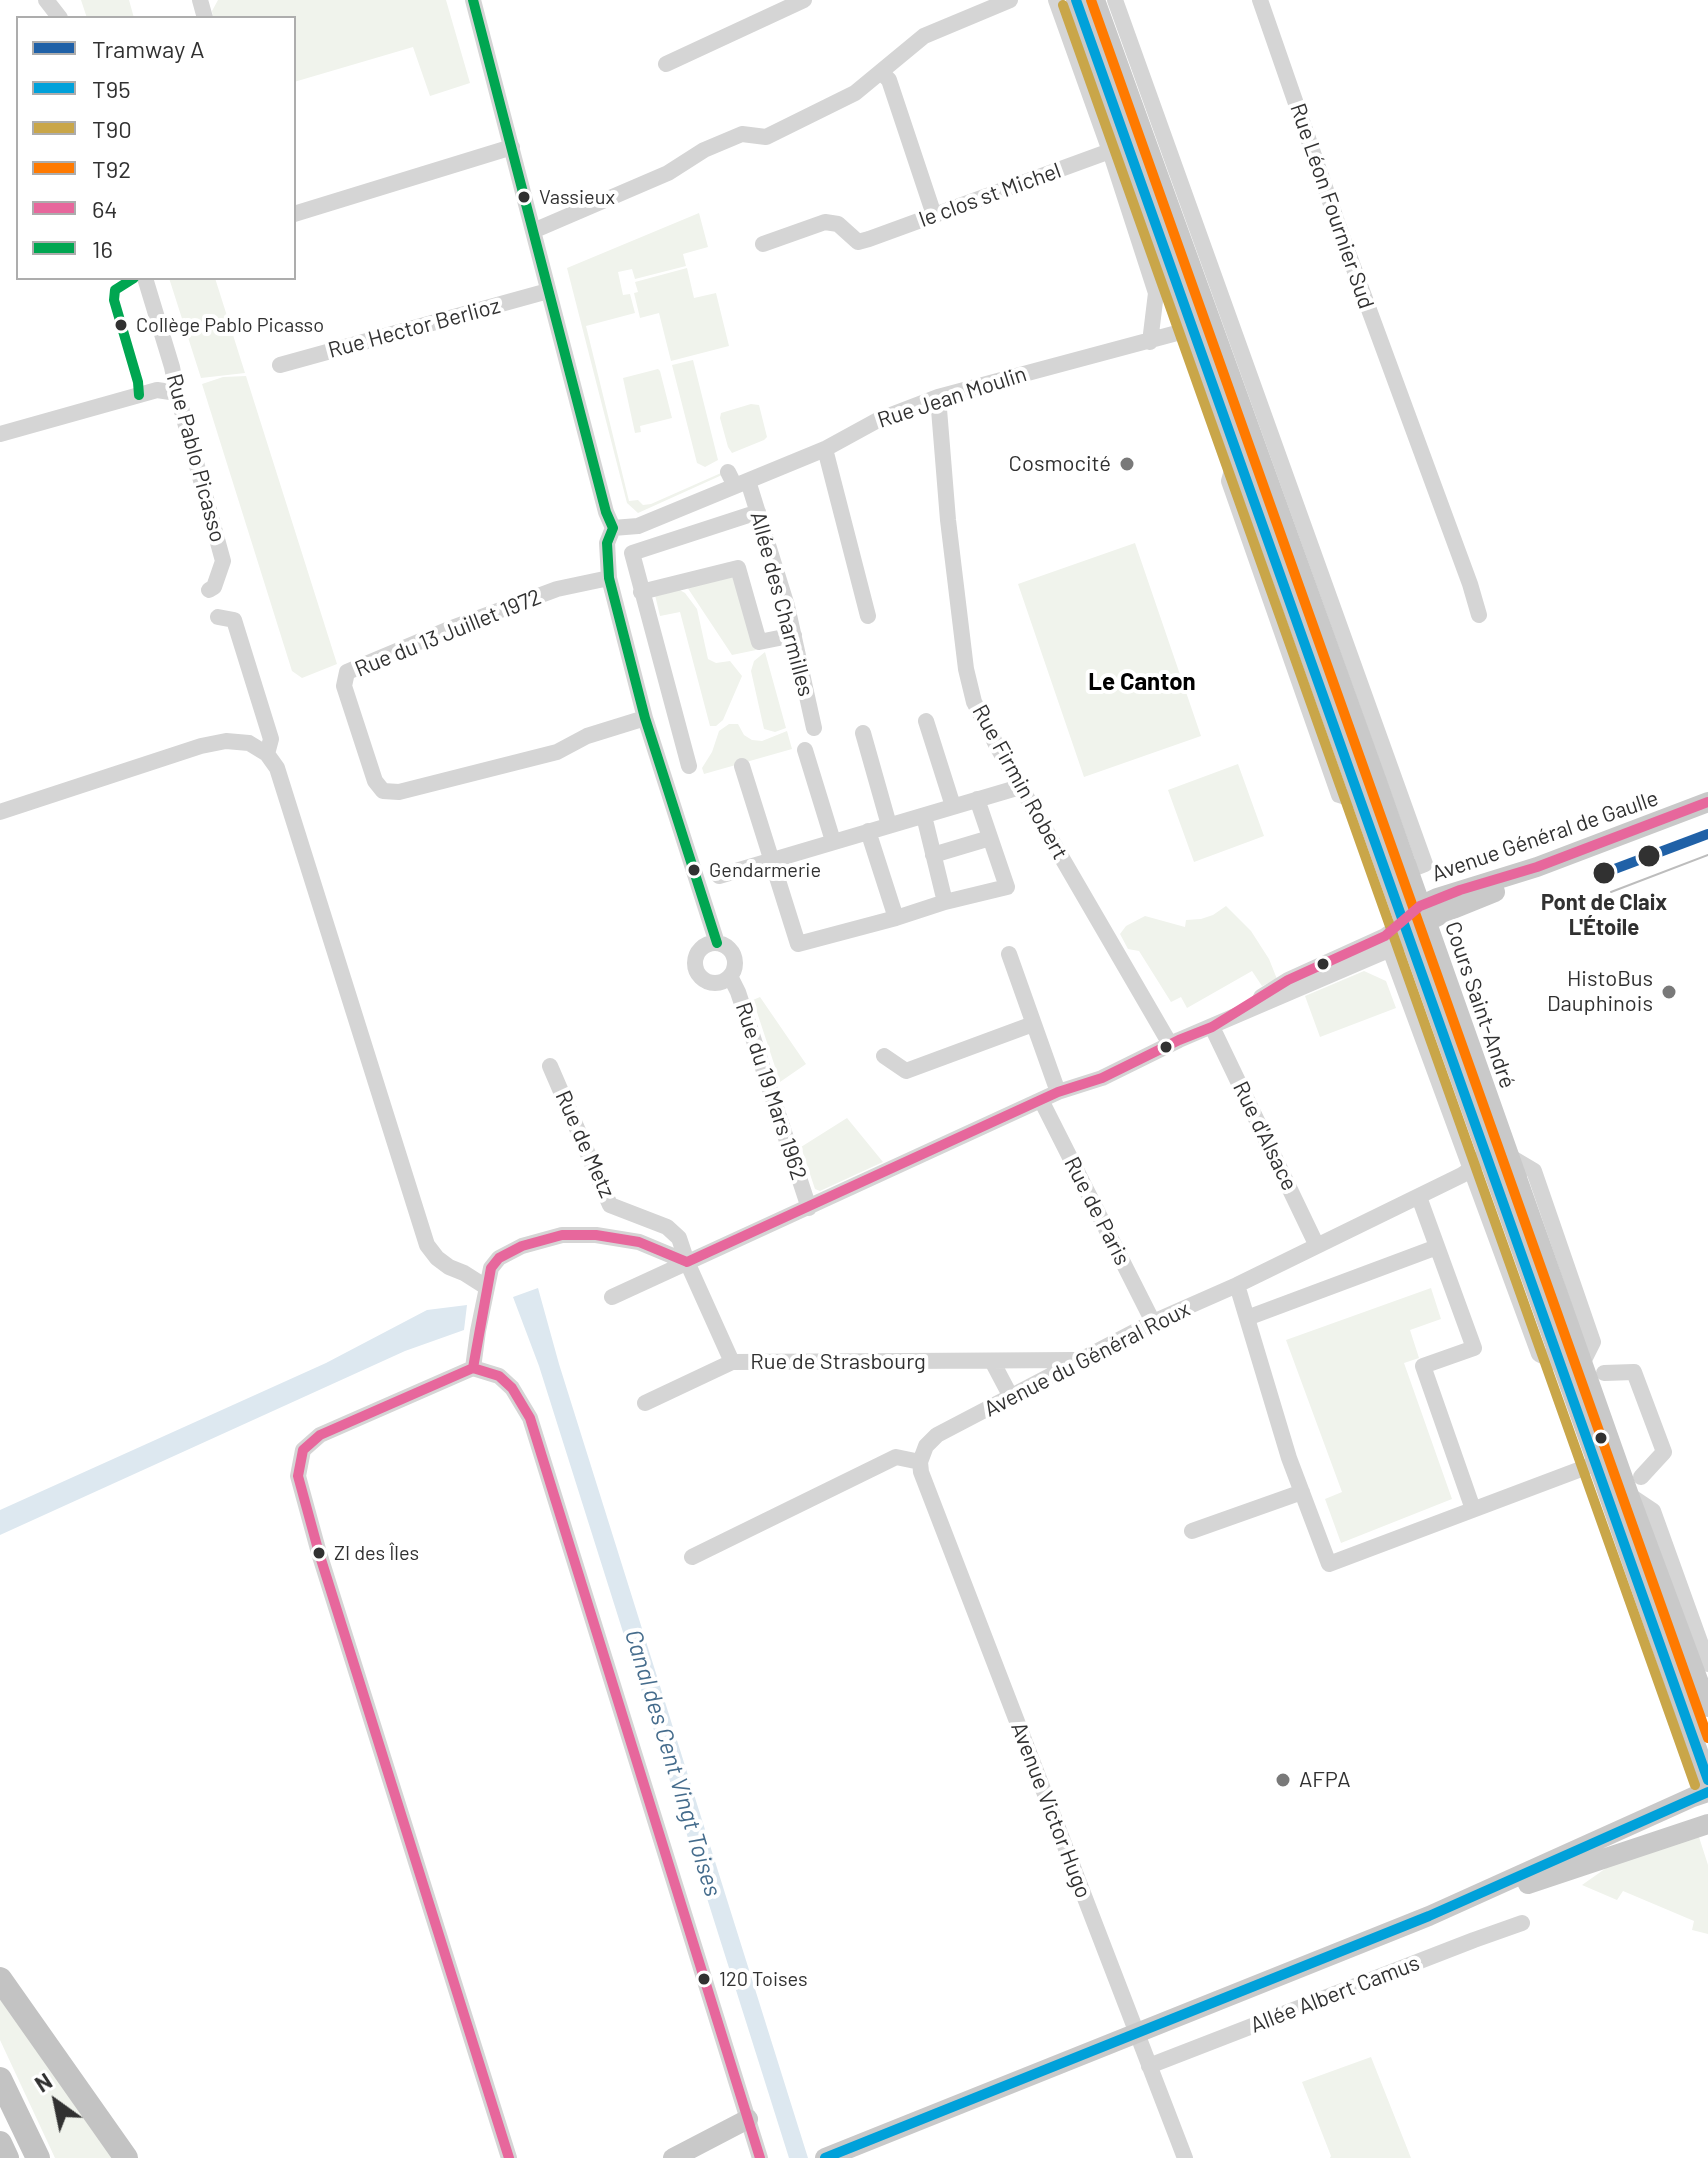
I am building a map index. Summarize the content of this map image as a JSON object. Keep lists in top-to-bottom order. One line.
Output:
{"streets":{"main road":["Avenue Général de Gaulle","Cours Saint-André"],"street":["le clos st Michel","Rue Léon Fournier Sud","Rue Hector Berlioz","Rue Jean Moulin","Rue Pablo Picasso","Allée des Charmilles","Rue du 13 Juillet 1972","Rue Firmin Robert","Rue du 19 Mars 1962","Rue d'Alsace","Rue de Metz","Rue de Paris","Avenue du Général Roux","Rue de Strasbourg","Avenue Victor Hugo","Allée Albert Camus"]},"crossings":[["Rue Jean Moulin","Allée des Charmilles"],["Rue Jean Moulin","Rue Firmin Robert"],["Rue Jean Moulin","Cours Saint-André"],["Rue Jean Moulin","Rue du 19 Mars 1962"],["Rue du 13 Juillet 1972","Rue du 19 Mars 1962"],["Avenue Général de Gaulle","Cours Saint-André"],["Cours Saint-André","Avenue du Général Roux"],["Rue d'Alsace","Avenue du Général Roux"],["Rue de Metz","Rue de Strasbourg"],["Rue de Paris","Avenue du Général Roux"],["Avenue du Général Roux","Rue de Strasbourg"],["Avenue du Général Roux","Avenue Victor Hugo"],["Avenue Victor Hugo","Allée Albert Camus"]],"districts":["Le Canton"],"water":["Canal des Cent Vingt Toises"],"places":["Vassieux","Collège Pablo Picasso","Cosmocité","Gendarmerie","Pont de Claix L'Étoile","HistoBus Dauphinois","ZI des Îles","AFPA","120 Toises"],"lines":["transit line T95","transit line T92","transit line 16","transit line T90","transit line 64","tram line A"],"legend":["Tramway A","T95","T90","T92","64","16"],"north":"top left"}
